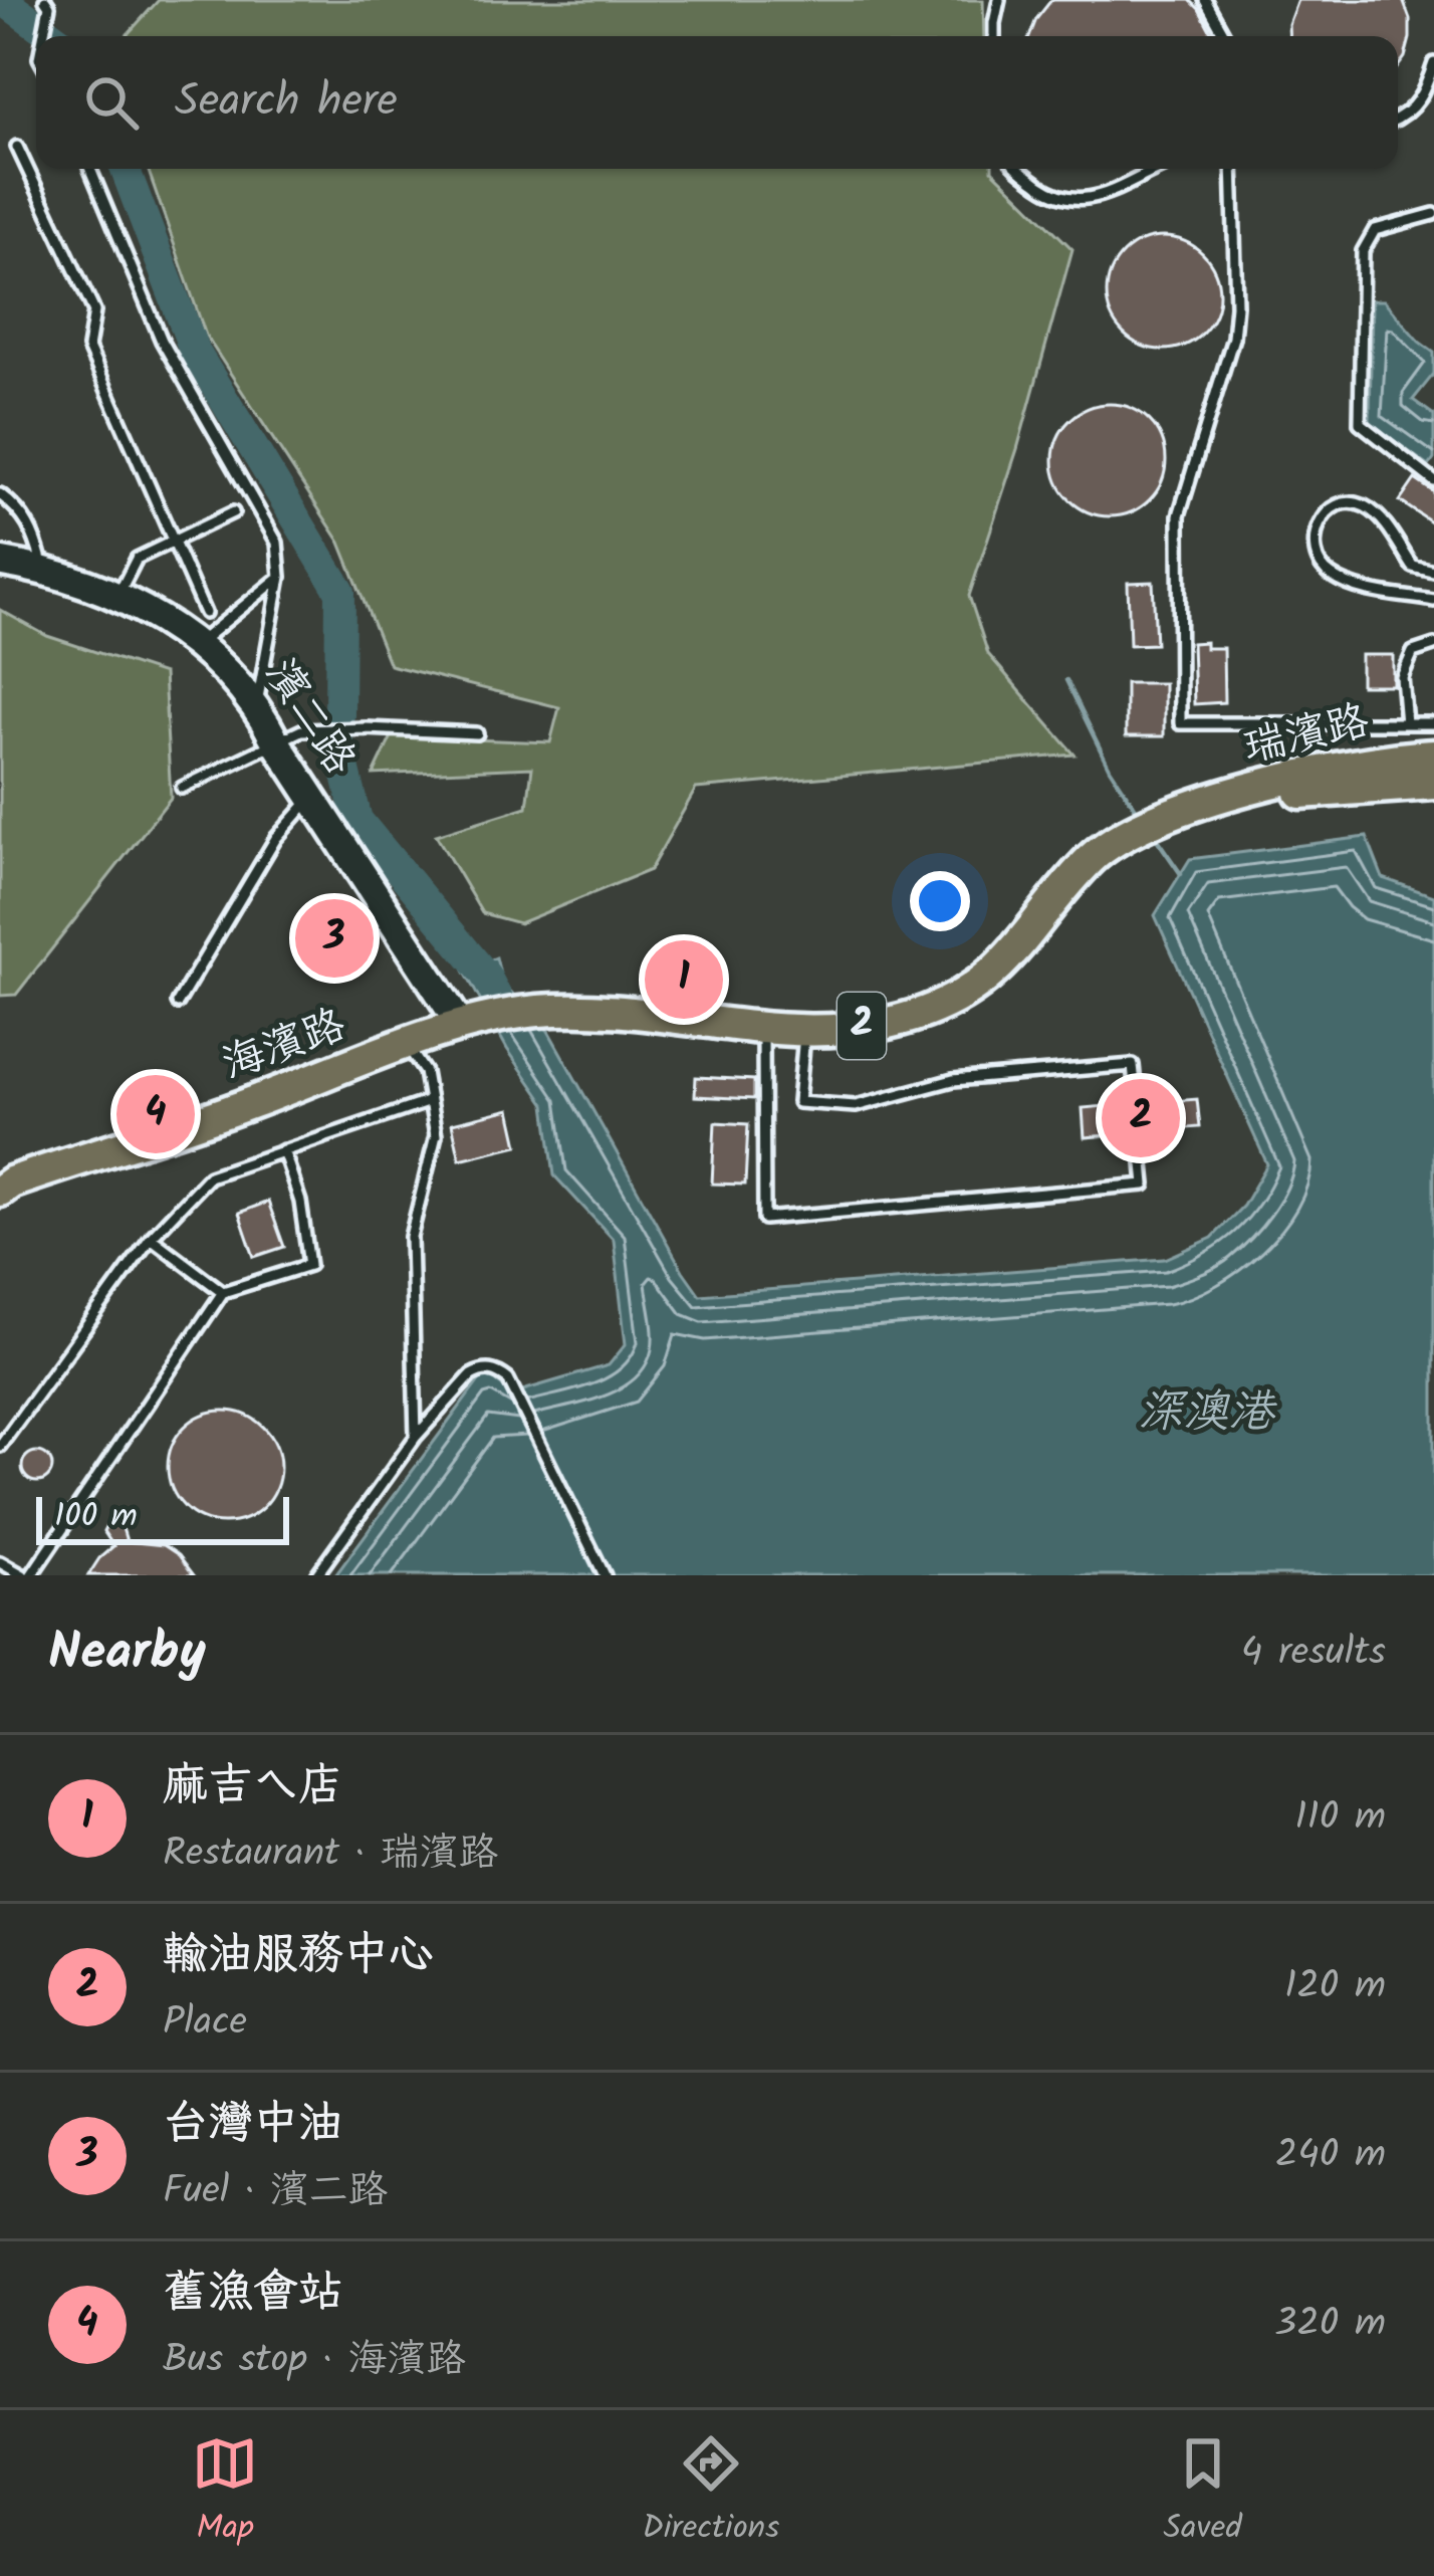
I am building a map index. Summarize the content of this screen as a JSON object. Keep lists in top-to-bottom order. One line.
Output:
{"streets":{"main road":["瑞濱路","2","海濱路"],"street":["濱二路"]},"crossings":[["濱二路","2"],["濱二路","海濱路"],["瑞濱路","2"],["2","海濱路"]],"water":["深澳港"],"scale_bar":"100 m","page":{"search":"Search here","pins":["3","1","4","2"],"scale":"100 m","heading":["Nearby","4 results"],"list":[{"mark":"1","name":"麻吉ㄟ店","note":"Restaurant · 瑞濱路","value":"110 m"},{"mark":"2","name":"輸油服務中心","note":"Place","value":"120 m"},{"mark":"3","name":"台灣中油","note":"Fuel · 濱二路","value":"240 m"},{"mark":"4","name":"舊漁會站","note":"Bus stop · 海濱路","value":"320 m"}],"nav":["Map","Directions","Saved"]}}
